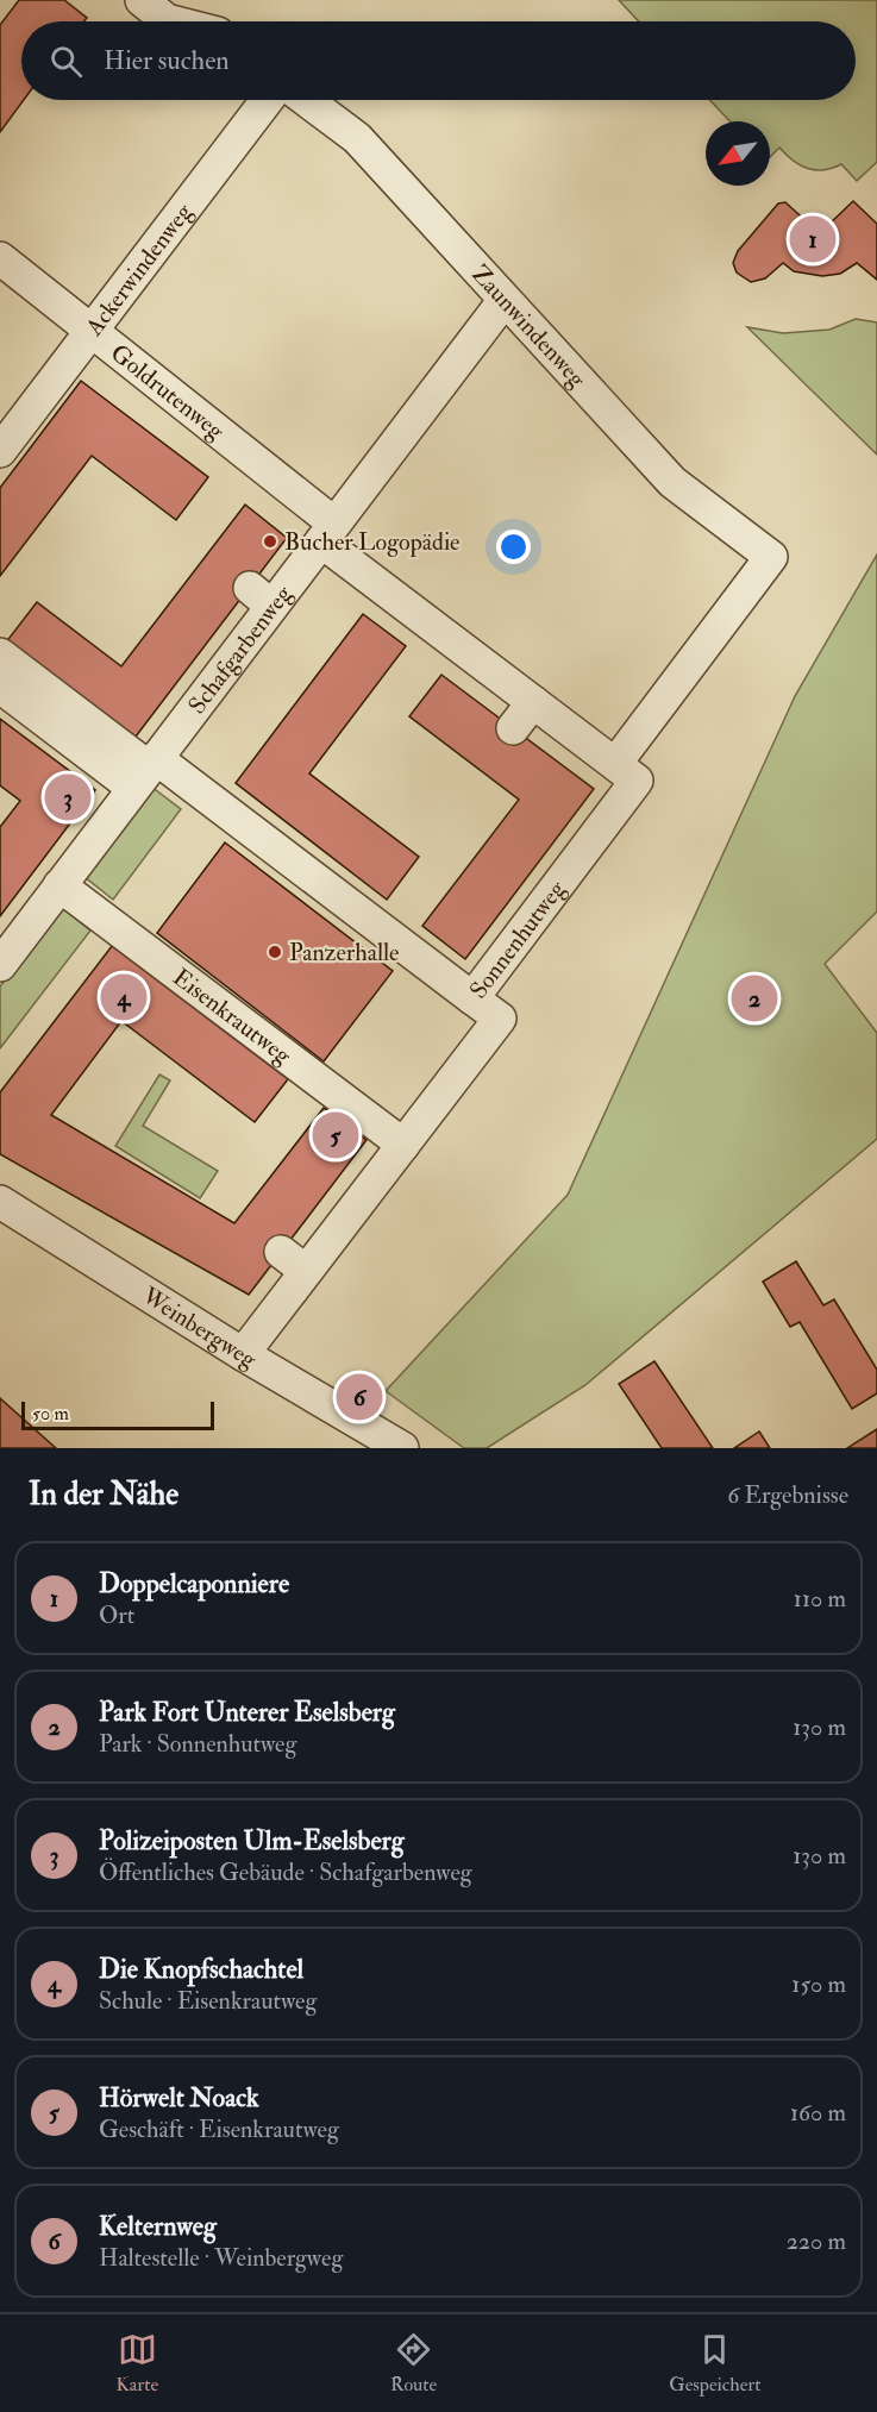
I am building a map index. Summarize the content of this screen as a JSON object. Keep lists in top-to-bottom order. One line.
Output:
{"streets":{"street":["Ackerwindenweg","Zaunwindenweg","Goldrutenweg","Schafgarbenweg","Sonnenhutweg","Eisenkrautweg","Weinbergweg"]},"crossings":[["Ackerwindenweg","Goldrutenweg"],["Zaunwindenweg","Goldrutenweg"],["Zaunwindenweg","Schafgarbenweg"],["Zaunwindenweg","Sonnenhutweg"],["Goldrutenweg","Schafgarbenweg"],["Goldrutenweg","Sonnenhutweg"],["Schafgarbenweg","Eisenkrautweg"],["Sonnenhutweg","Eisenkrautweg"],["Sonnenhutweg","Weinbergweg"]],"places":["Bucher Logopädie","Panzerhalle"],"scale_bar":"50 m","north":"bottom left","page":{"search":"Hier suchen","pins":["1","3","4","2","5","6"],"scale":"50 m","heading":["In der Nähe","6 Ergebnisse"],"list":[{"mark":"1","name":"Doppelcaponniere","note":"Ort","value":"110 m"},{"mark":"2","name":"Park Fort Unterer Eselsberg","note":"Park · Sonnenhutweg","value":"130 m"},{"mark":"3","name":"Polizeiposten Ulm-Eselsberg","note":"Öffentliches Gebäude · Schafgarbenweg","value":"130 m"},{"mark":"4","name":"Die Knopfschachtel","note":"Schule · Eisenkrautweg","value":"150 m"},{"mark":"5","name":"Hörwelt Noack","note":"Geschäft · Eisenkrautweg","value":"160 m"},{"mark":"6","name":"Kelternweg","note":"Haltestelle · Weinbergweg","value":"220 m"}],"nav":["Karte","Route","Gespeichert"]}}
